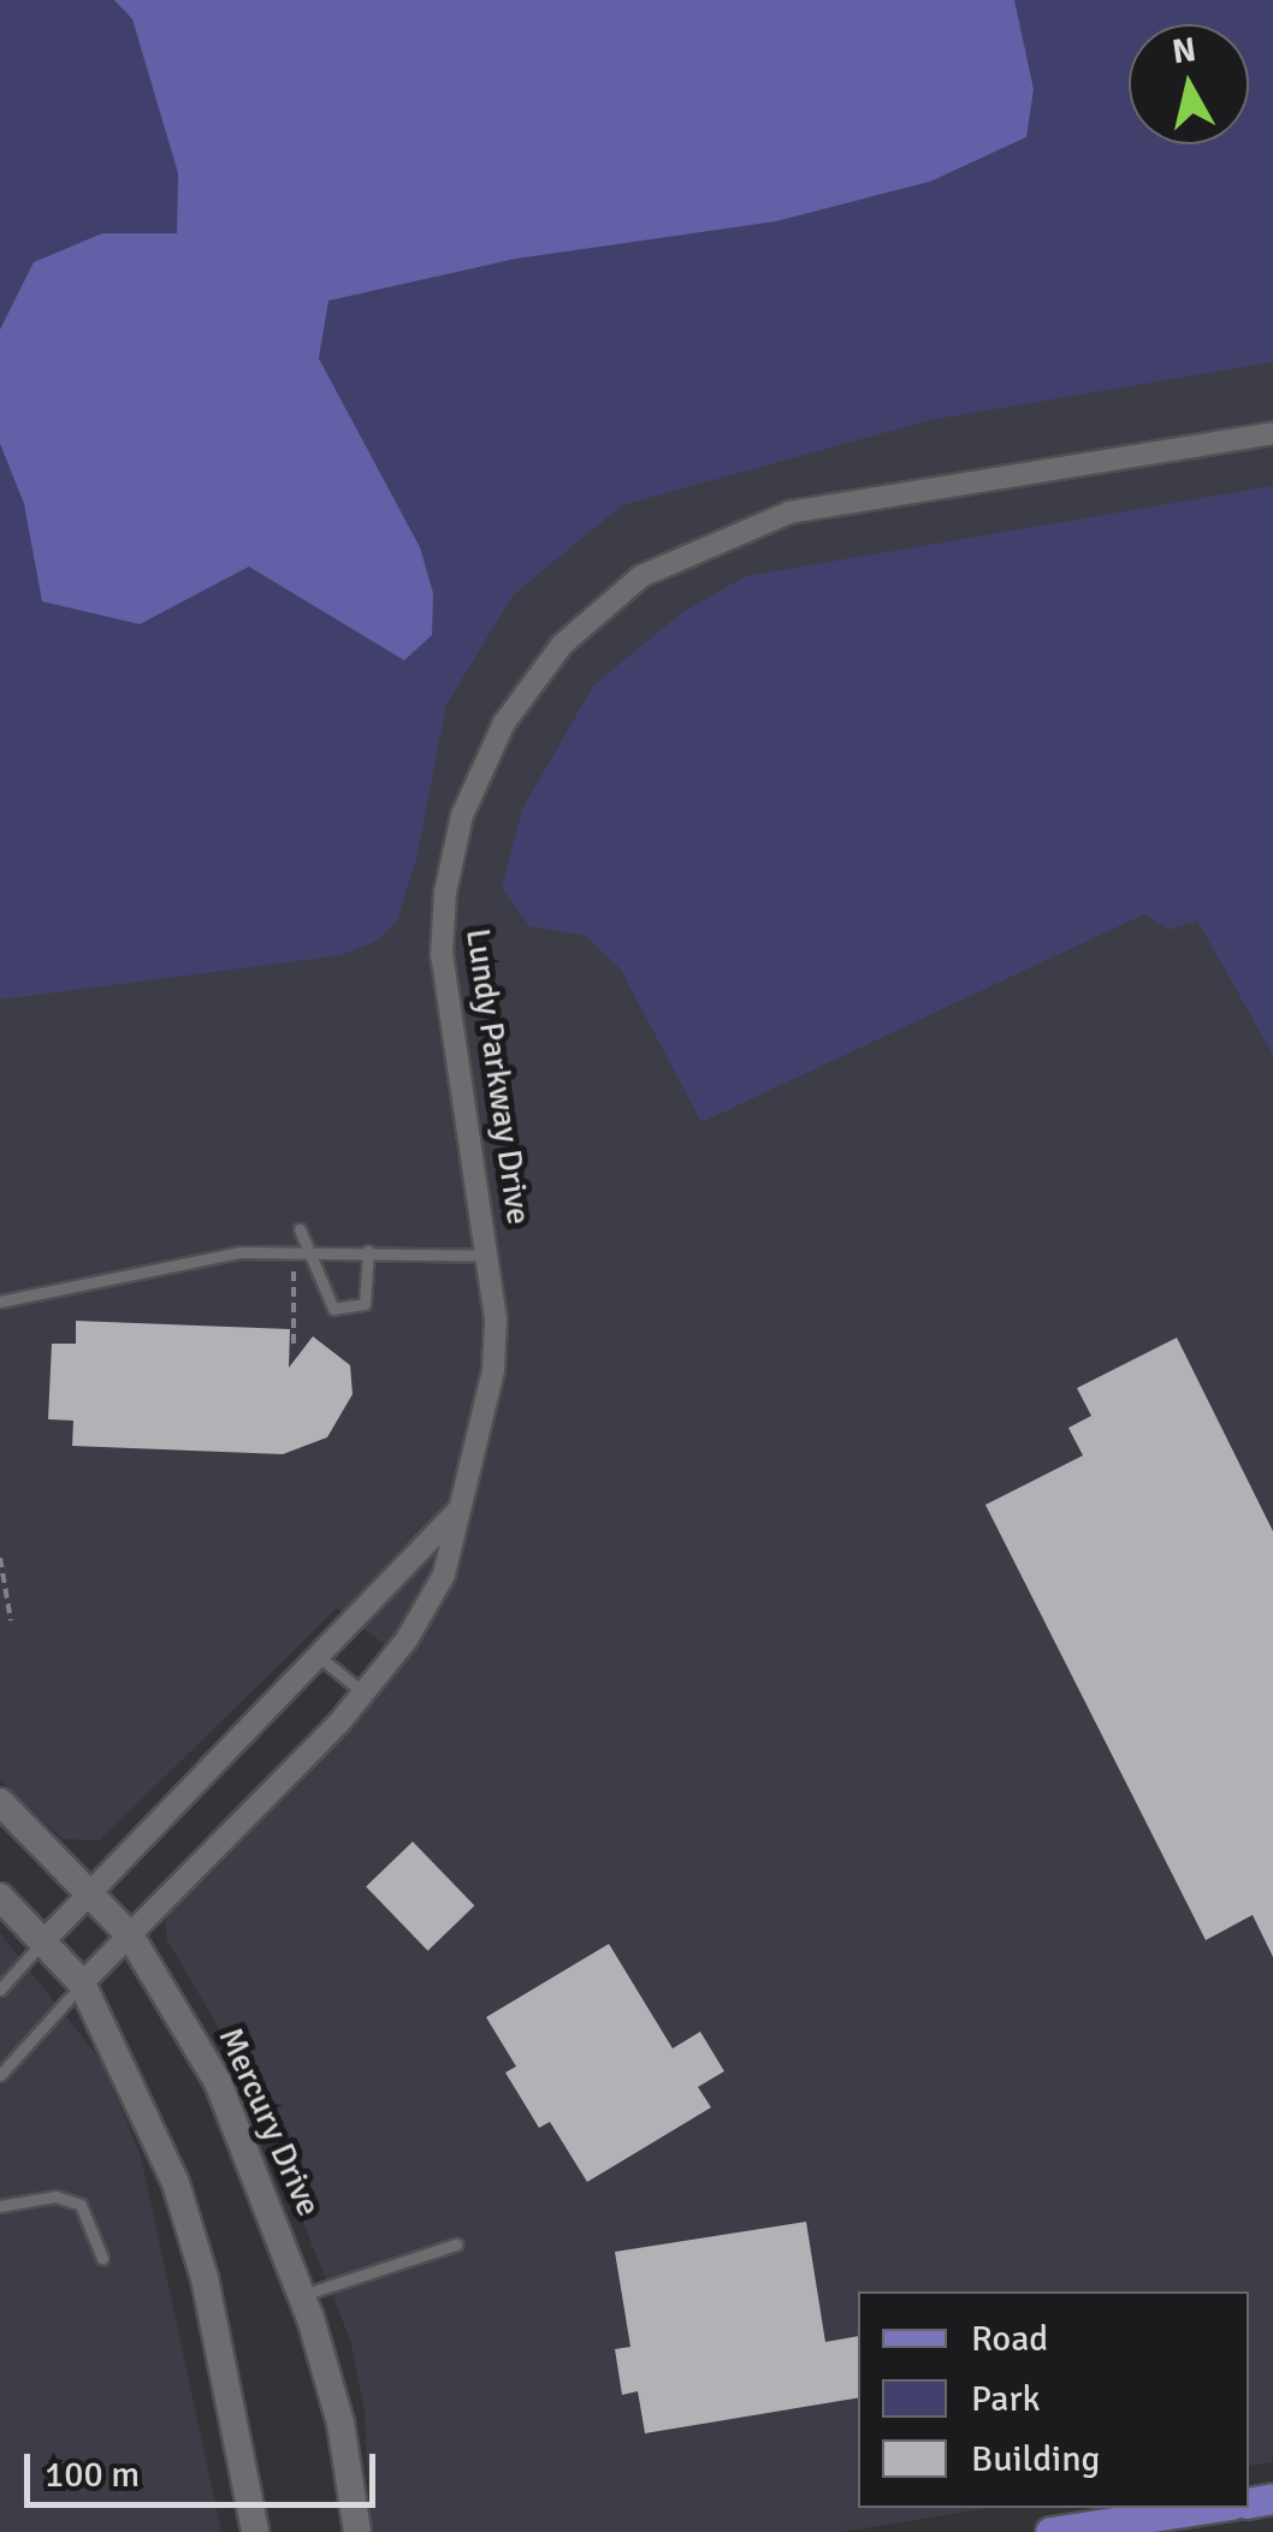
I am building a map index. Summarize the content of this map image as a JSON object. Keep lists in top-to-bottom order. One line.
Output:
{"streets":{"street":["Lundy Parkway Drive","Mercury Drive"]},"crossings":[["Lundy Parkway Drive","Mercury Drive"]],"legend":["Road","Park","Building"],"scale_bar":"100 m","north":"top"}
